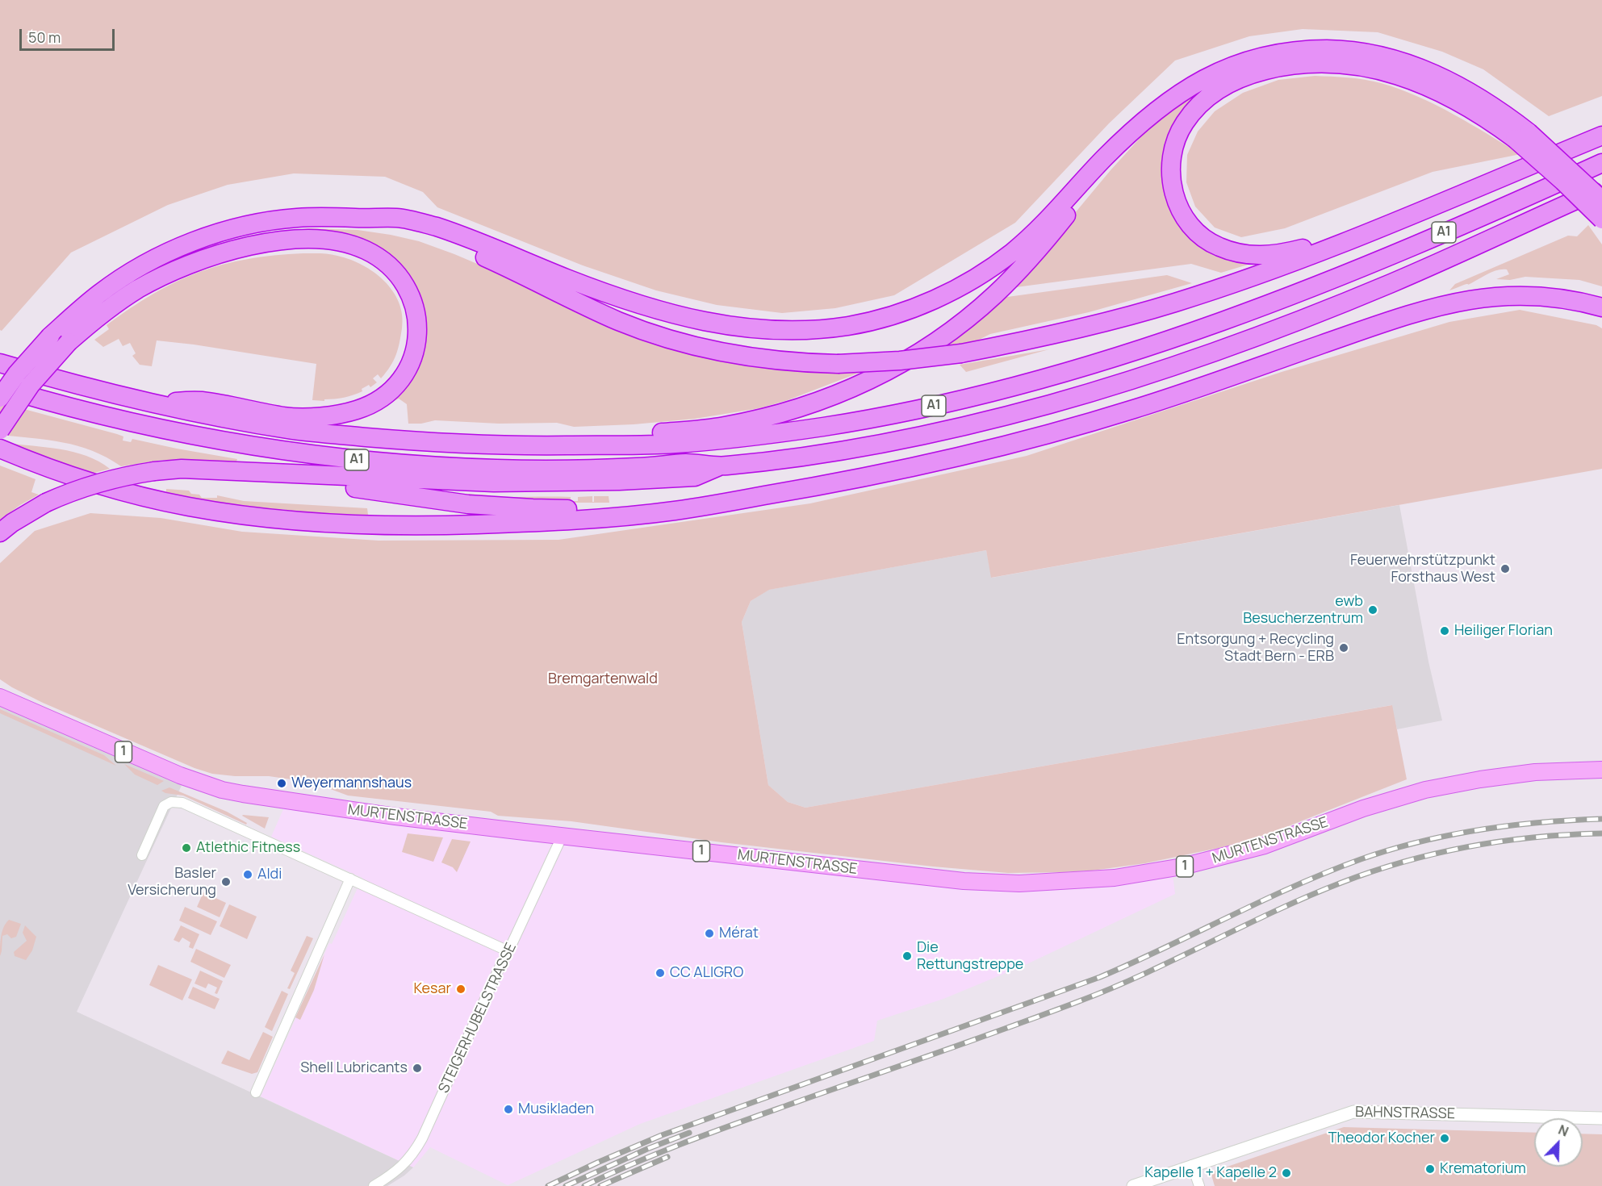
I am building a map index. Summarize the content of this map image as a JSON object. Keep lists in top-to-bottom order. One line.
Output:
{"streets":{"highway":["A1"],"main road":["1","MURTENSTRASSE"],"street":["STEIGERHUBELSTRASSE","BAHNSTRASSE"]},"crossings":[["MURTENSTRASSE","STEIGERHUBELSTRASSE"]],"parks":["Bremgartenwald"],"places":["Feuerwehrstützpunkt Forsthaus West","ewb Besucherzentrum","Heiliger Florian","Entsorgung + Recycling Stadt Bern - ERB","Weyermannshaus","Atlethic Fitness","Aldi","Basler Versicherung","Mérat","Die Rettungstreppe","CC ALIGRO","Kesar","Shell Lubricants","Musikladen","Theodor Kocher","Krematorium","Kapelle 1 + Kapelle 2"],"scale_bar":"50 m","north":"top right"}
